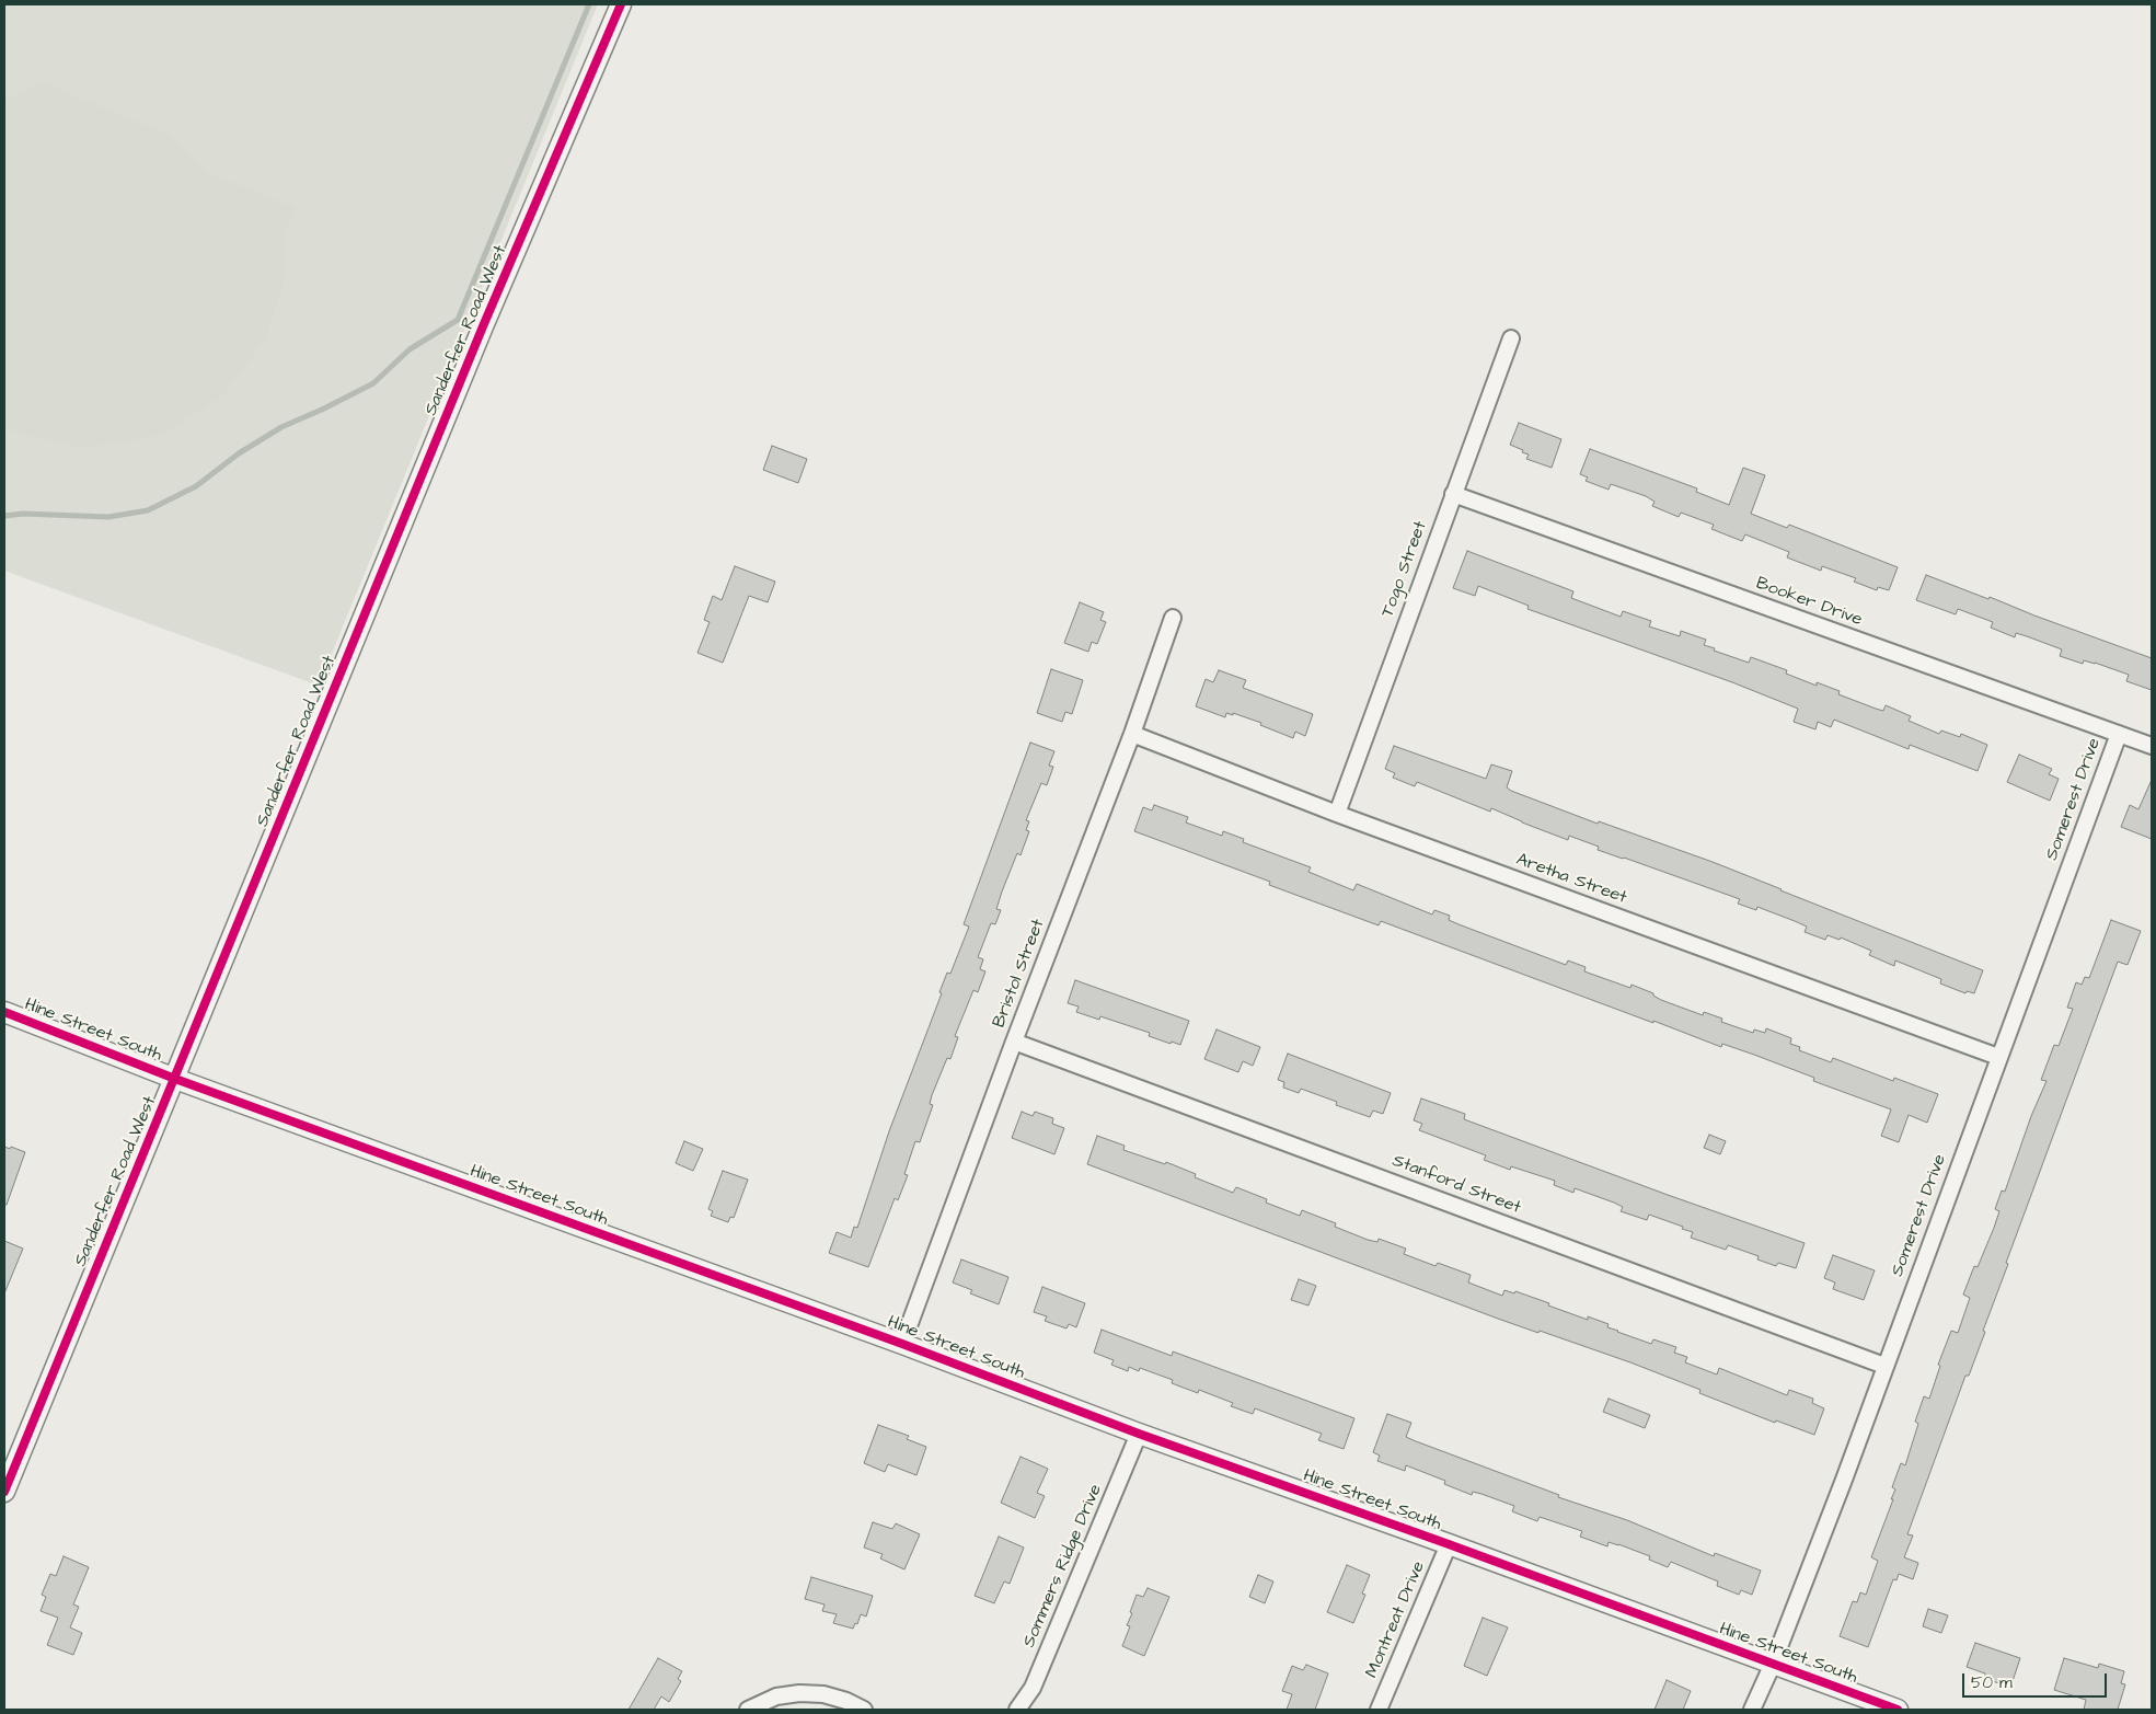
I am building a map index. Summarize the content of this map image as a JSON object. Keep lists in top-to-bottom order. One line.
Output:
{"streets":{"street":["Sanderfer Road West","Togo Street","Booker Drive","Somerest Drive","Aretha Street","Bristol Street","Hine Street South","Stanford Street","Sommers Ridge Drive","Montreat Drive"]},"crossings":[["Sanderfer Road West","Hine Street South"],["Togo Street","Booker Drive"],["Togo Street","Aretha Street"],["Booker Drive","Somerest Drive"],["Somerest Drive","Aretha Street"],["Somerest Drive","Hine Street South"],["Somerest Drive","Stanford Street"],["Aretha Street","Bristol Street"],["Bristol Street","Hine Street South"],["Bristol Street","Stanford Street"],["Hine Street South","Sommers Ridge Drive"],["Hine Street South","Montreat Drive"]],"scale_bar":"50 m"}
